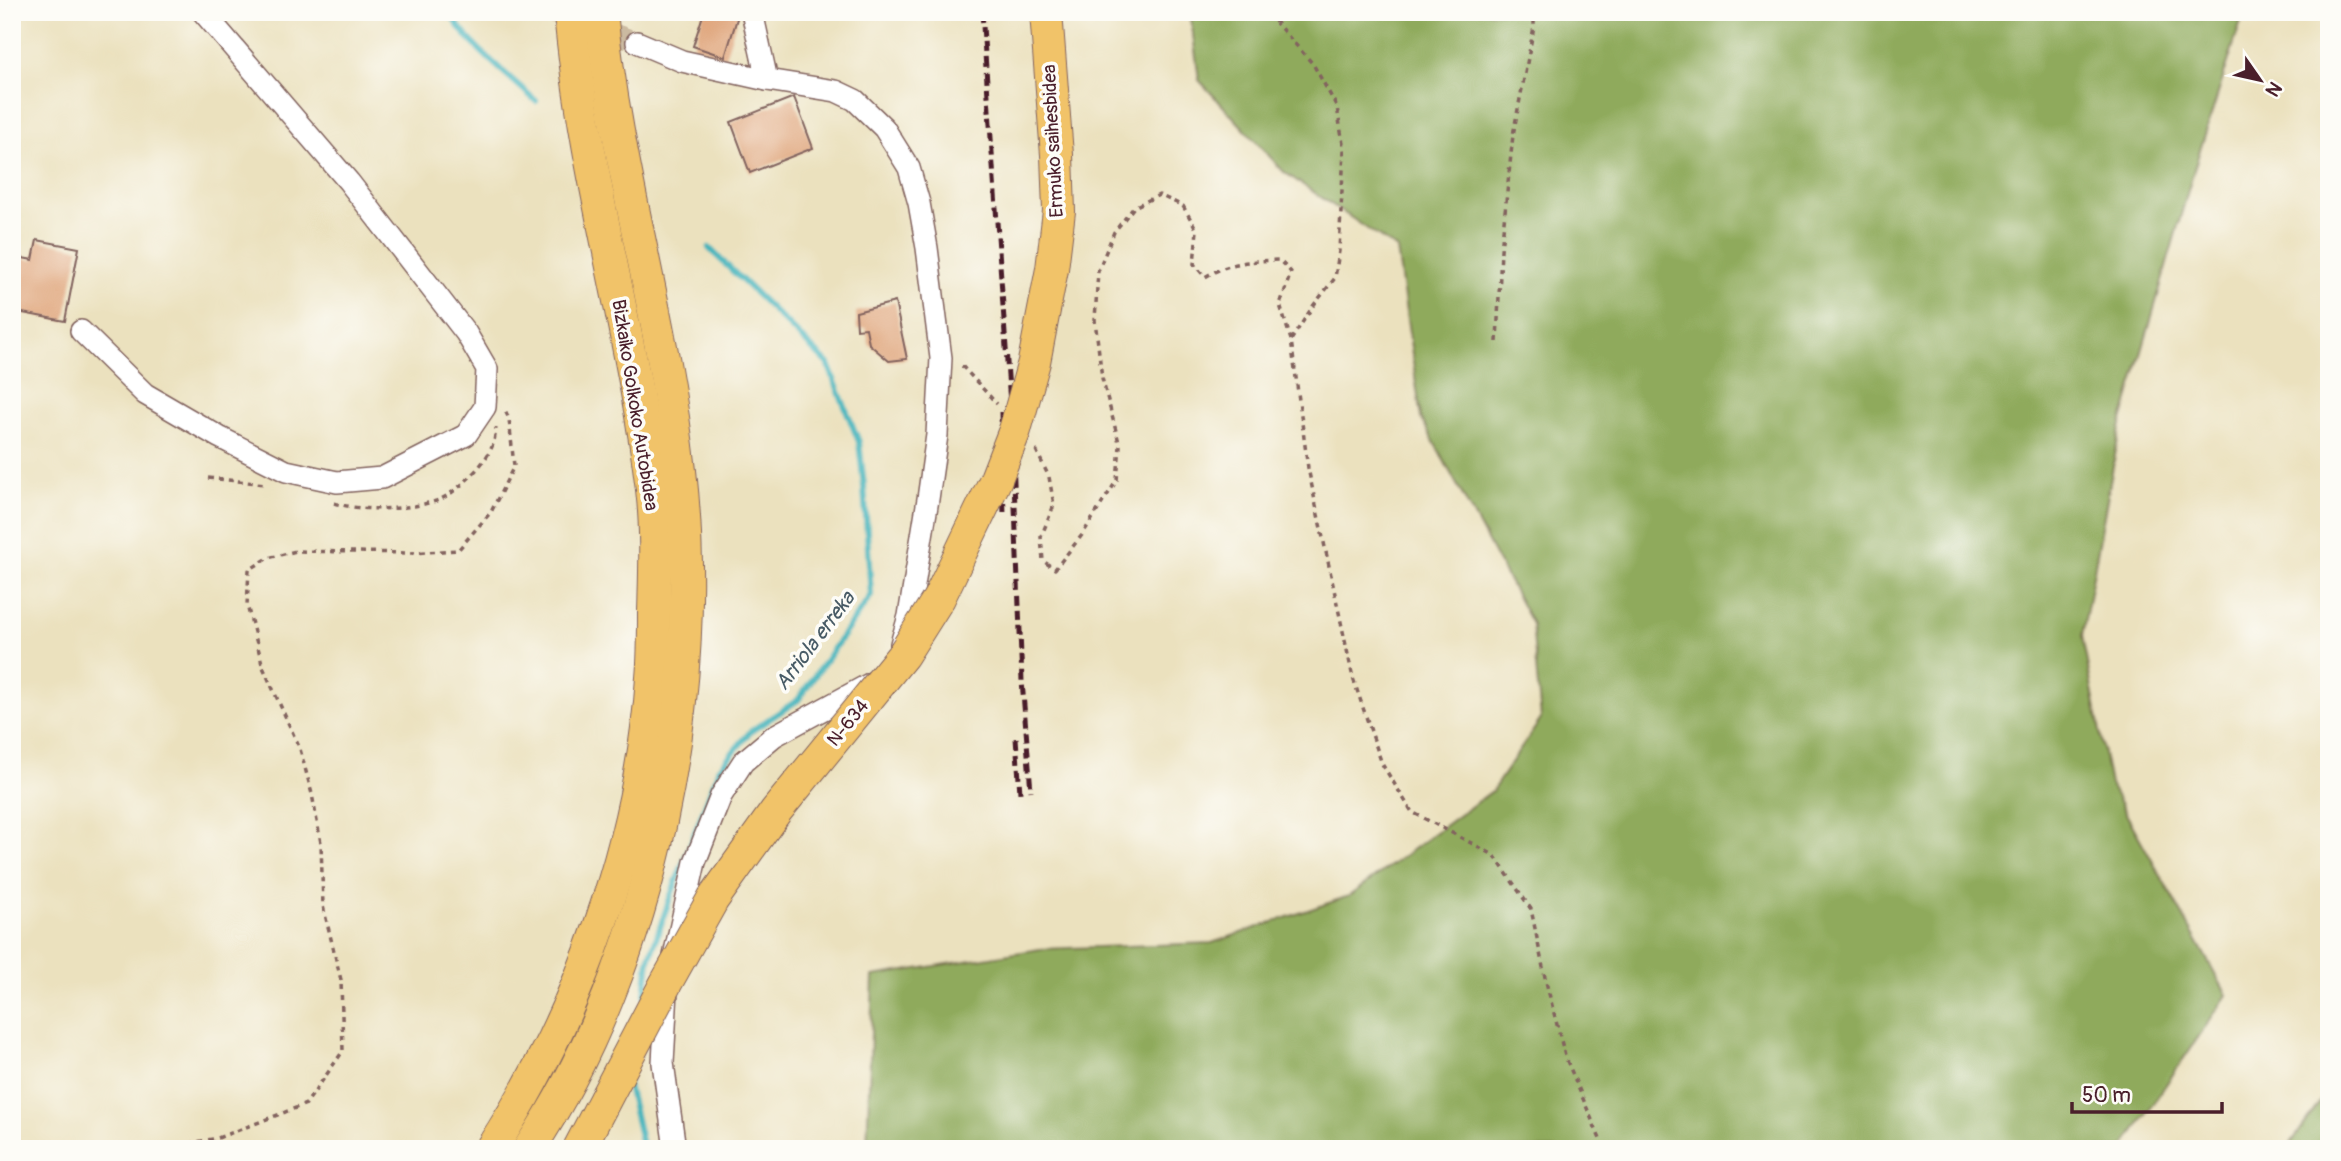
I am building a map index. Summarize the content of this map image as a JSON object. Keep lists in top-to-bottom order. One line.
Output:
{"streets":{"highway":["Ermuko saihesbidea","Bizkaiko Golkoko Autobidea","N-634"]},"crossings":[["Ermuko saihesbidea","N-634"]],"water":["Arriola erreka"],"scale_bar":"50 m","north":"bottom right"}
